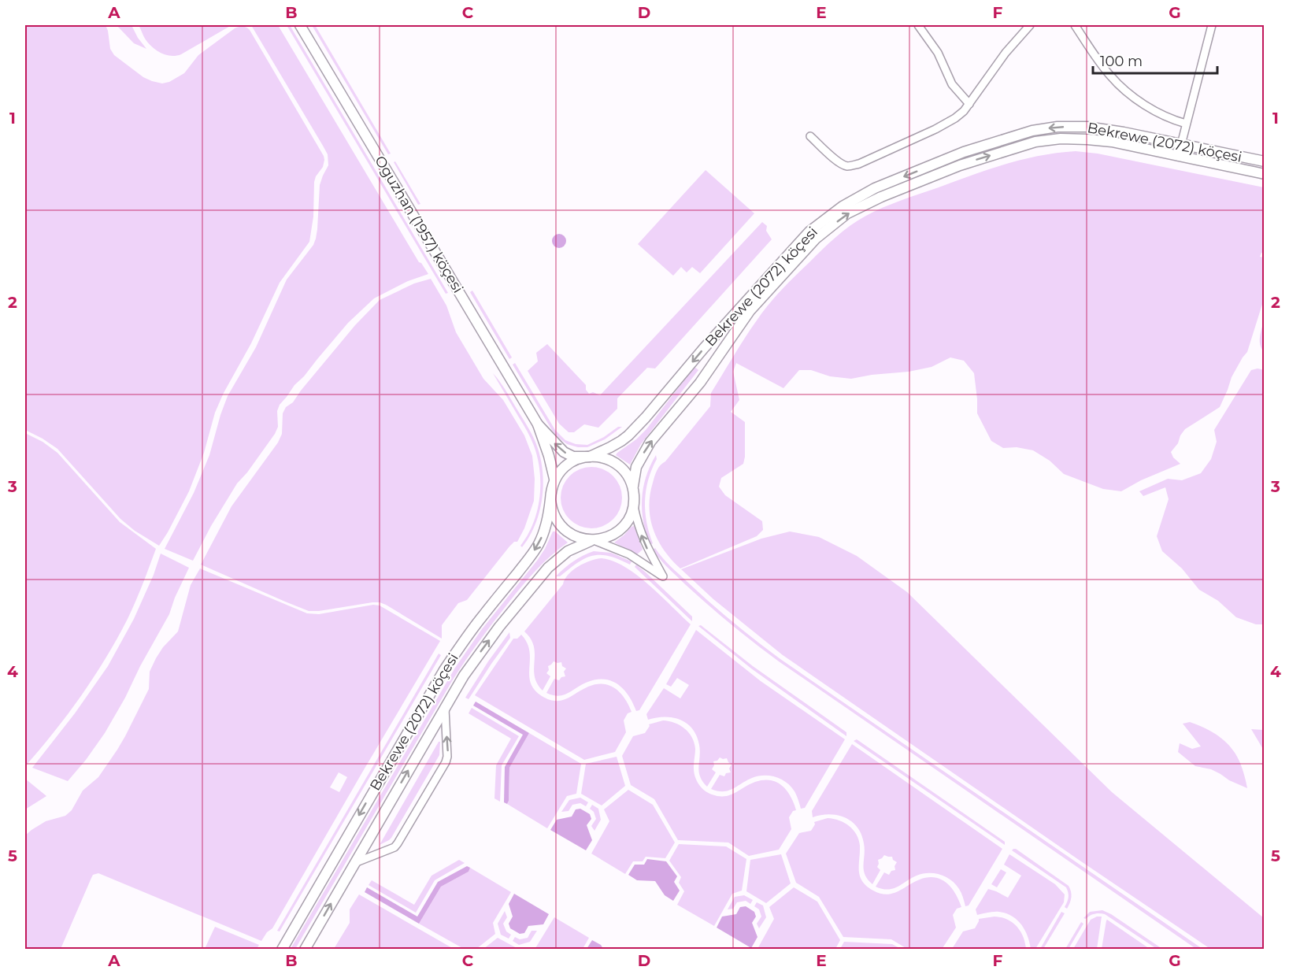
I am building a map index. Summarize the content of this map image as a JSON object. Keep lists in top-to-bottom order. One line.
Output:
{"streets":{"main road":["Bekrewe (2072) köçesi","Oguzhan (1957) köçesi"]},"crossings":[["Bekrewe (2072) köçesi","Oguzhan (1957) köçesi"]],"scale_bar":"100 m","grid":{"columns":["A","B","C","D","E","F","G"],"rows":["1","2","3","4","5"]}}
